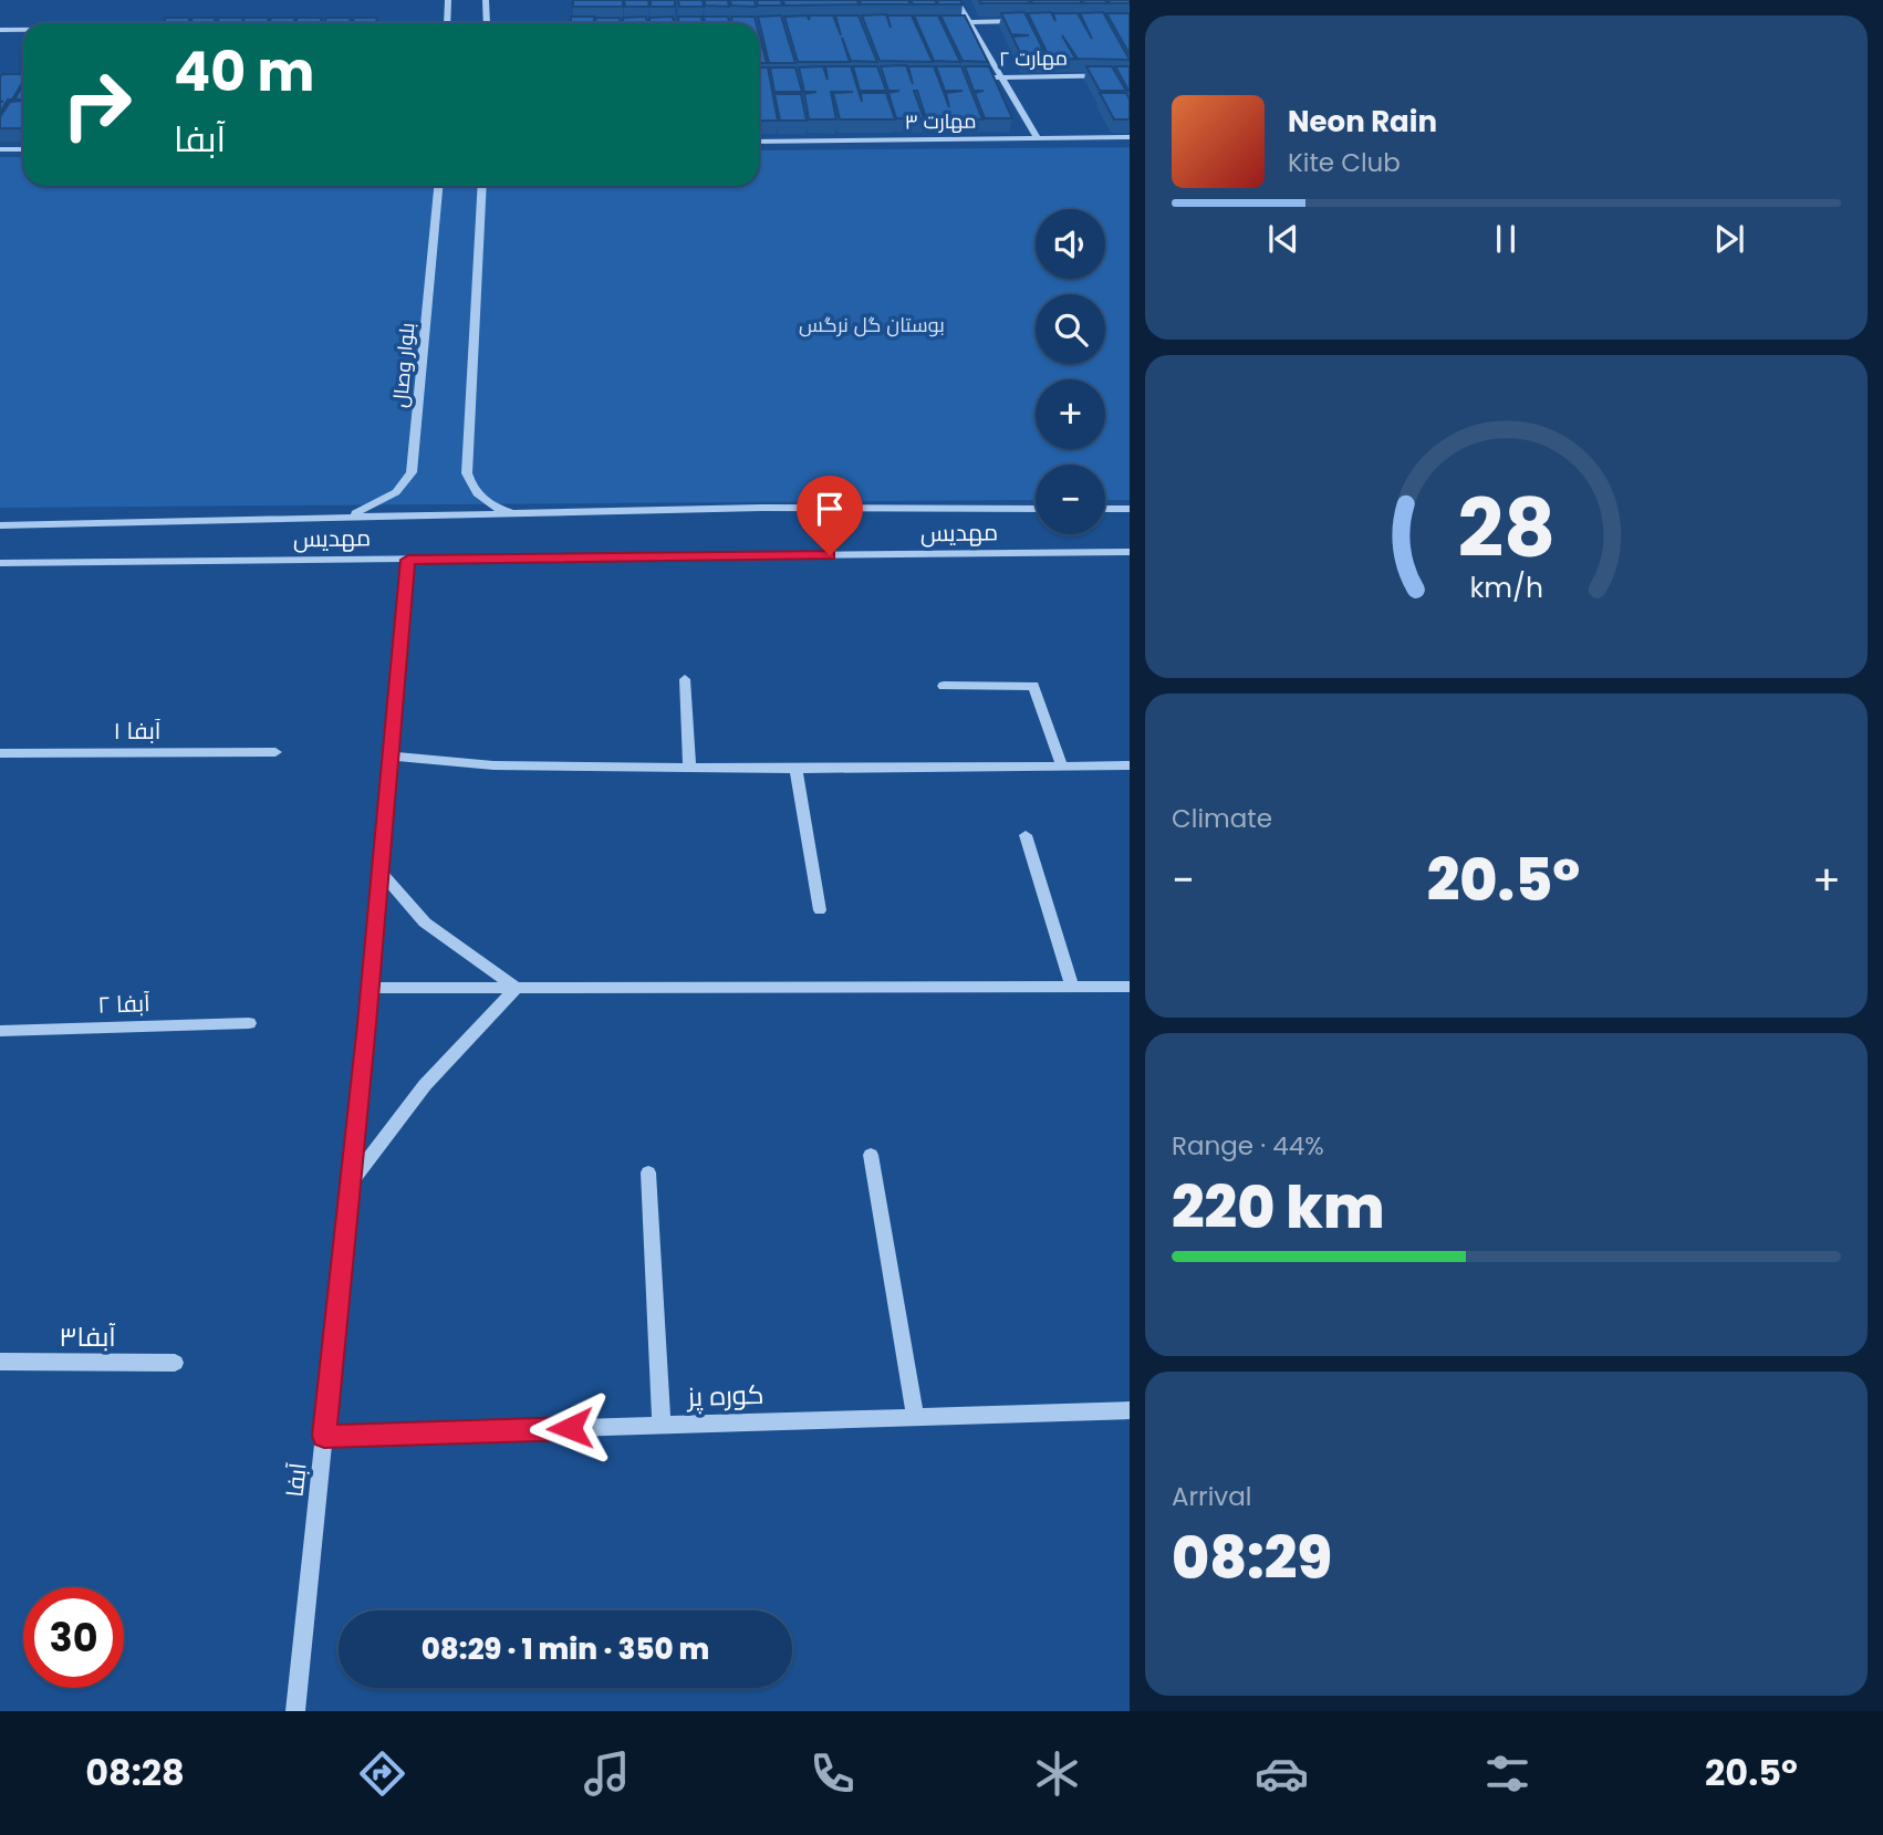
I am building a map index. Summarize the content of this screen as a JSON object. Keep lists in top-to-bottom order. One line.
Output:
{"streets":{"street":["مهارت ۲","مهارت ۳","بلوار وصال","مهدیس","آبفا ۱","آبفا ۲","آبفا۳","کوره پز","آبفا"]},"crossings":[["بلوار وصال","مهدیس"],["مهدیس","آبفا"],["کوره پز","آبفا"]],"parks":["بوستان گل نرگس"],"page":{"turn":["40 m","آبفا"],"song":["Neon Rain","Kite Club"],"map_buttons":["+","−"],"tile":["Climate",["Range · 44%","220 km"],["Arrival","08:29"]],"heat":["−","20.5°","+"],"limit":"30","trip":"08:29 · 1 min · 350 m","tabs":["08:28","20.5°"],"gauge":["28","km/h"]}}
